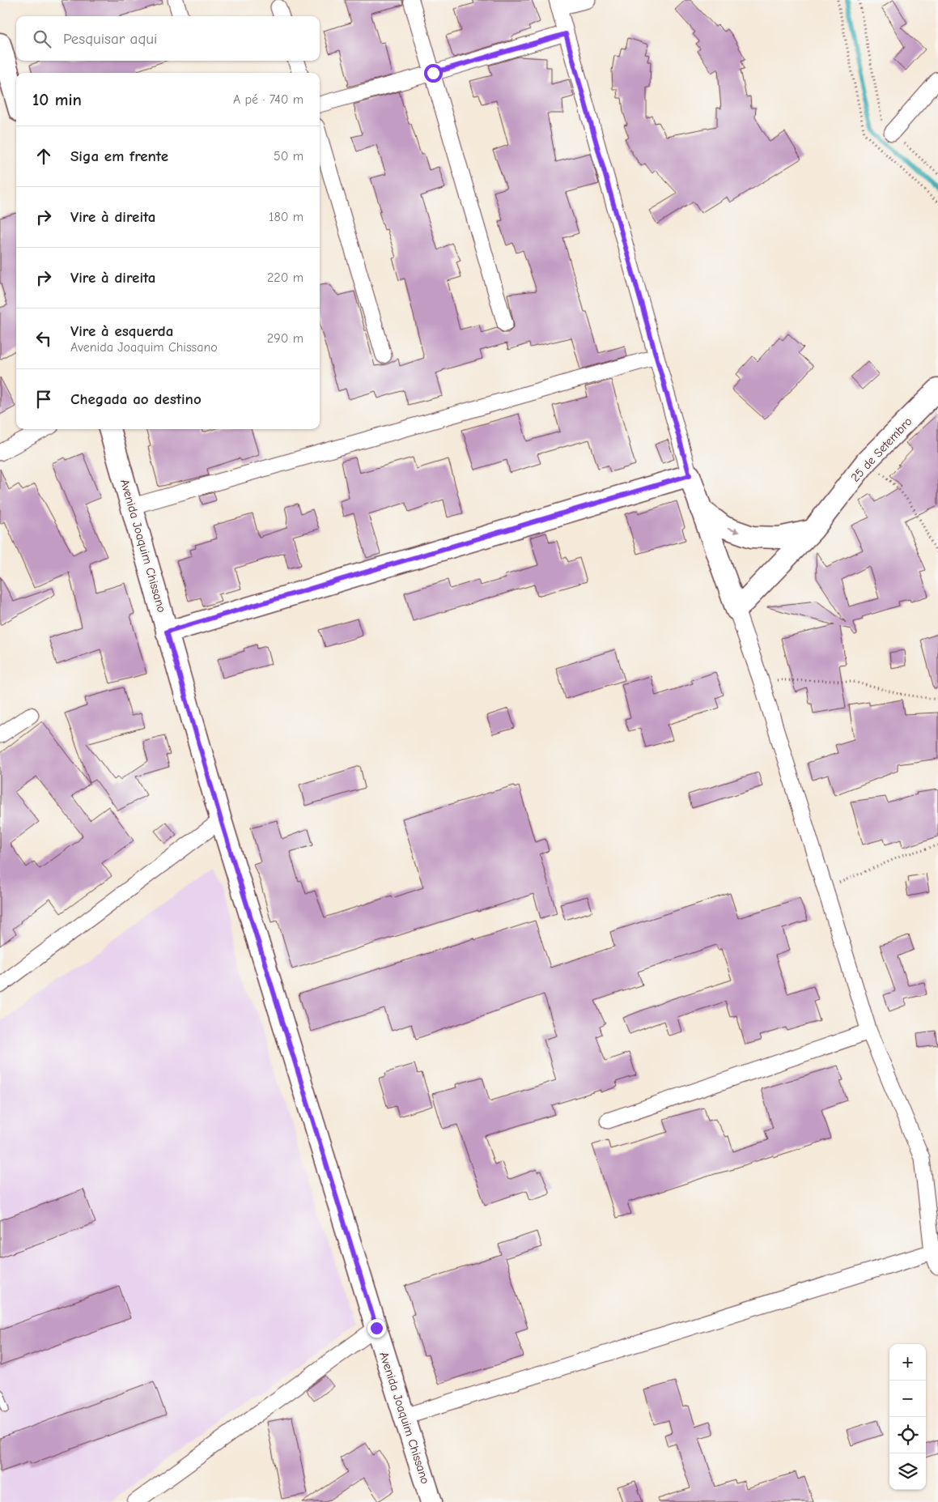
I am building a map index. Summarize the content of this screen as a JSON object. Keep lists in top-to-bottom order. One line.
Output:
{"streets":{"street":["25 de Setembro","Avenida Joaquim Chissano"]},"page":{"search":"Pesquisar aqui","heading":["10 min","A pé · 740 m"],"list":[["Siga em frente","50 m"],["Vire à direita","180 m"],["Vire à direita","220 m"],["Vire à esquerda","Avenida Joaquim Chissano","290 m"],"Chegada ao destino"],"map_buttons":["+","−"]}}
